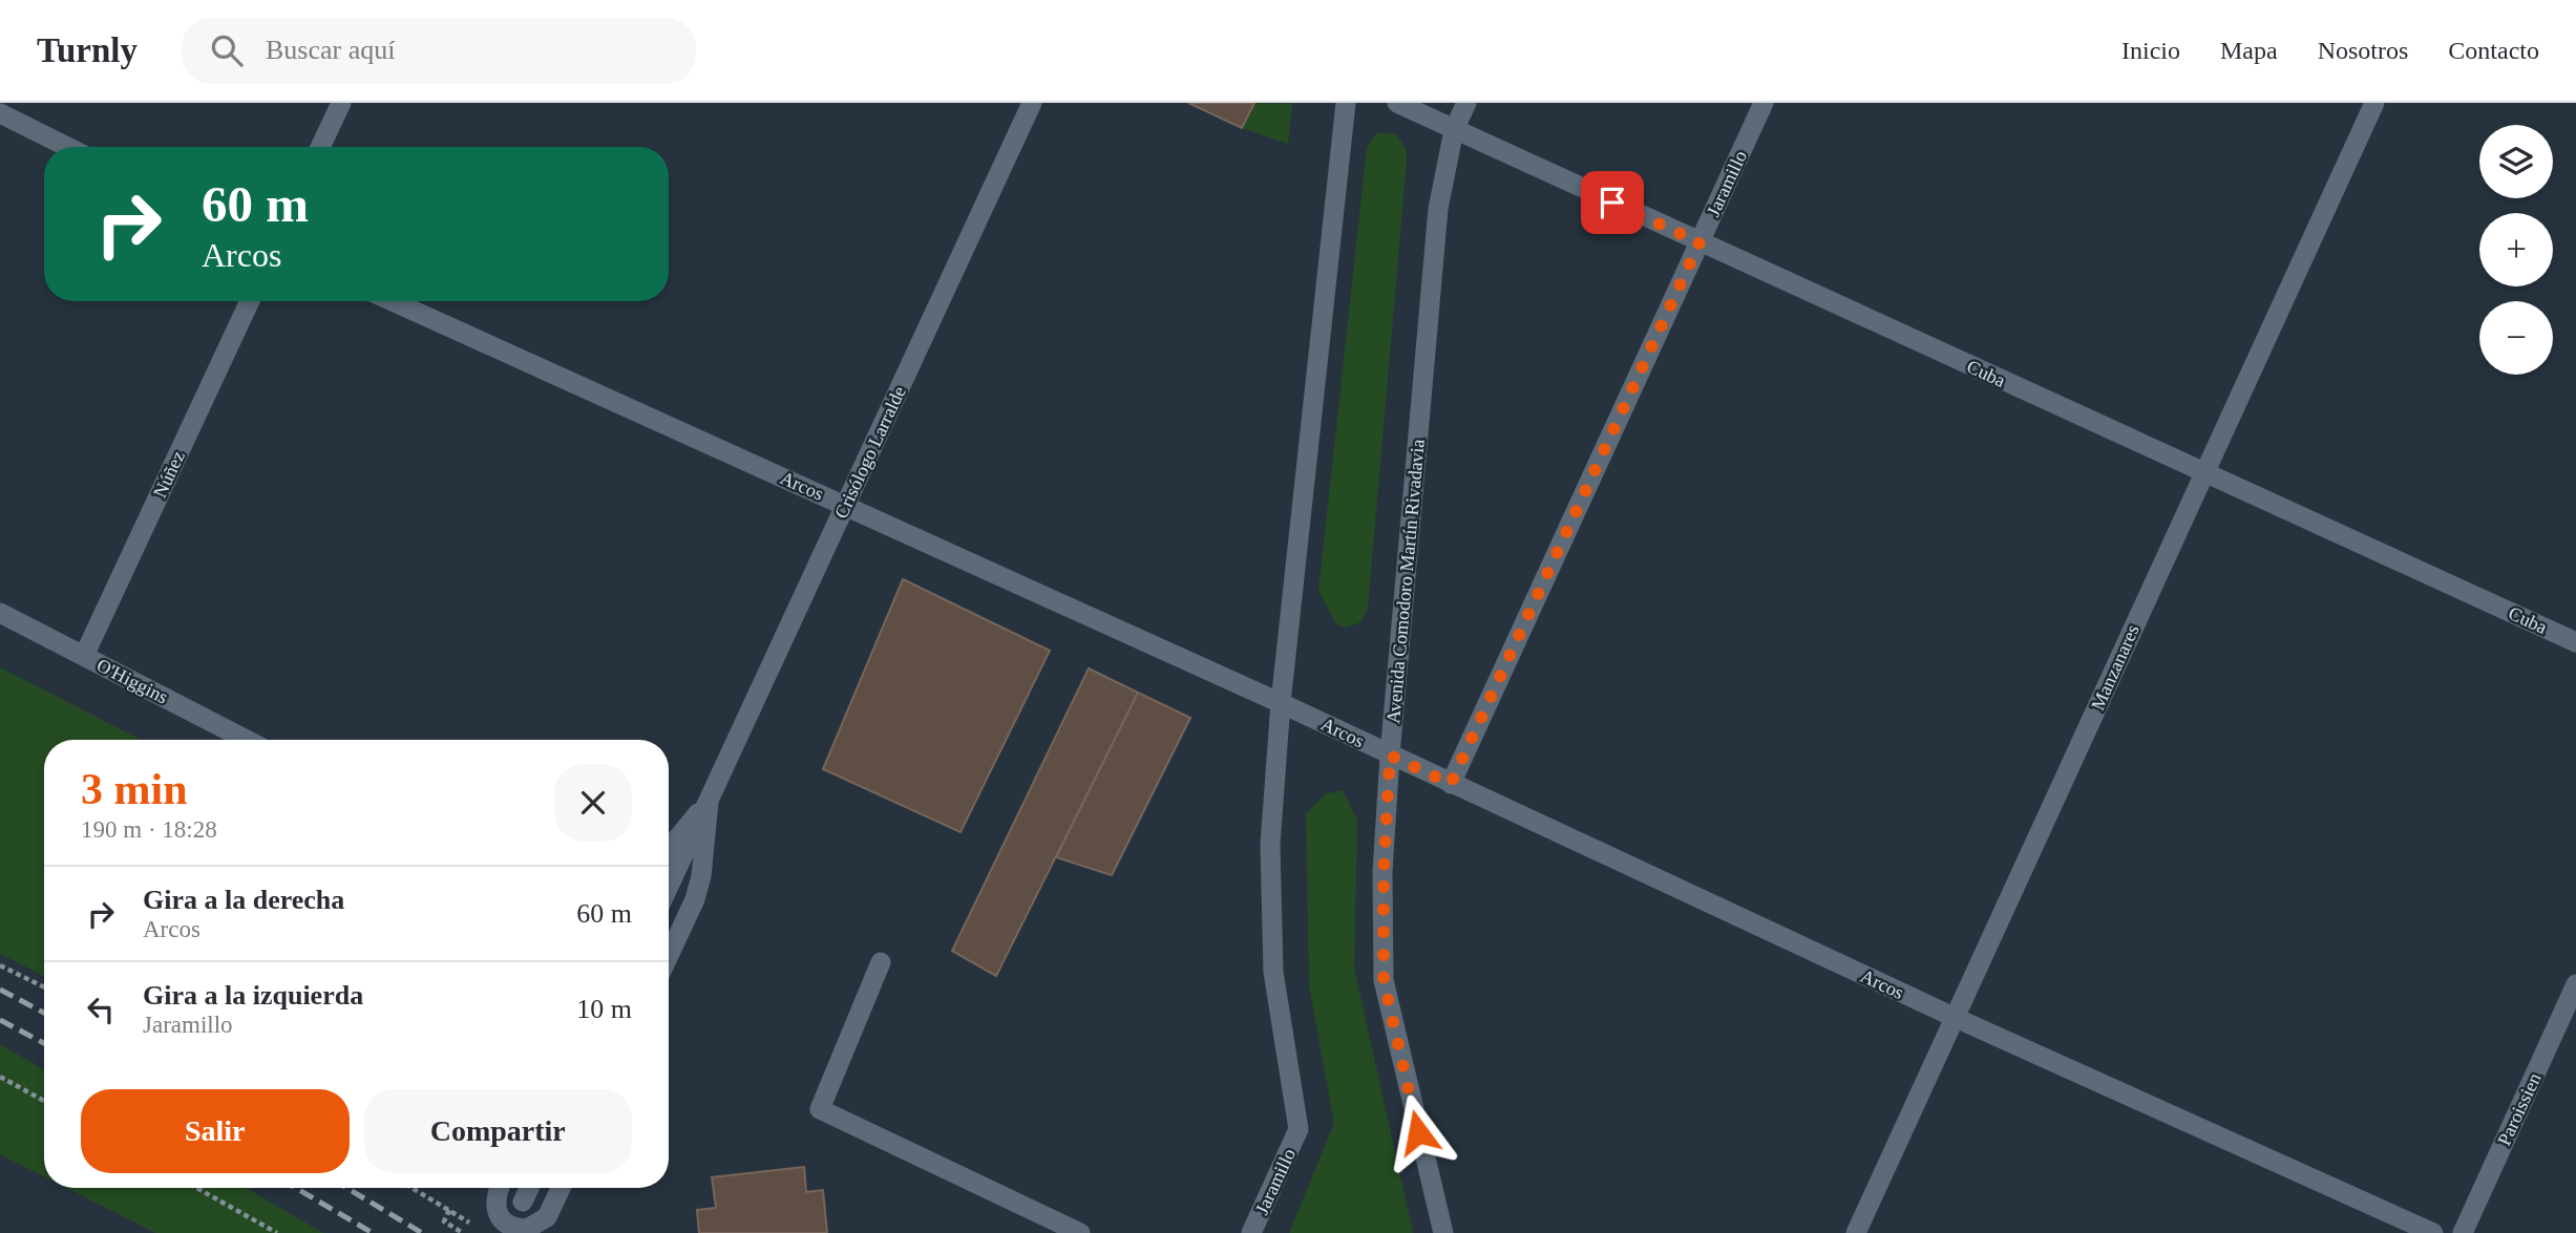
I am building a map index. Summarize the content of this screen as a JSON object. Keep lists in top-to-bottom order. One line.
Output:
{"streets":{"street":["Jaramillo","Cuba","Crisólogo Larralde","Núñez","Arcos","Avenida Comodoro Martín Rivadavia","Manzanares","O'Higgins","Paroissien"]},"crossings":[["Jaramillo","Cuba"],["Jaramillo","Arcos"],["Cuba","Avenida Comodoro Martín Rivadavia"],["Cuba","Manzanares"],["Crisólogo Larralde","Arcos"],["Núñez","O'Higgins"],["Arcos","Avenida Comodoro Martín Rivadavia"],["Arcos","Manzanares"]],"page":{"header":"Turnly","search":"Buscar aquí","nav":["Inicio","Mapa","Nosotros","Contacto"],"map_buttons":["+","−"],"turn":["60 m","Arcos"],"heading":["3 min","190 m · 18:28"],"list":[{"name":"Gira a la derecha","note":"Arcos","value":"60 m"},{"name":"Gira a la izquierda","note":"Jaramillo","value":"10 m"}],"buttons":["Salir","Compartir"]}}
